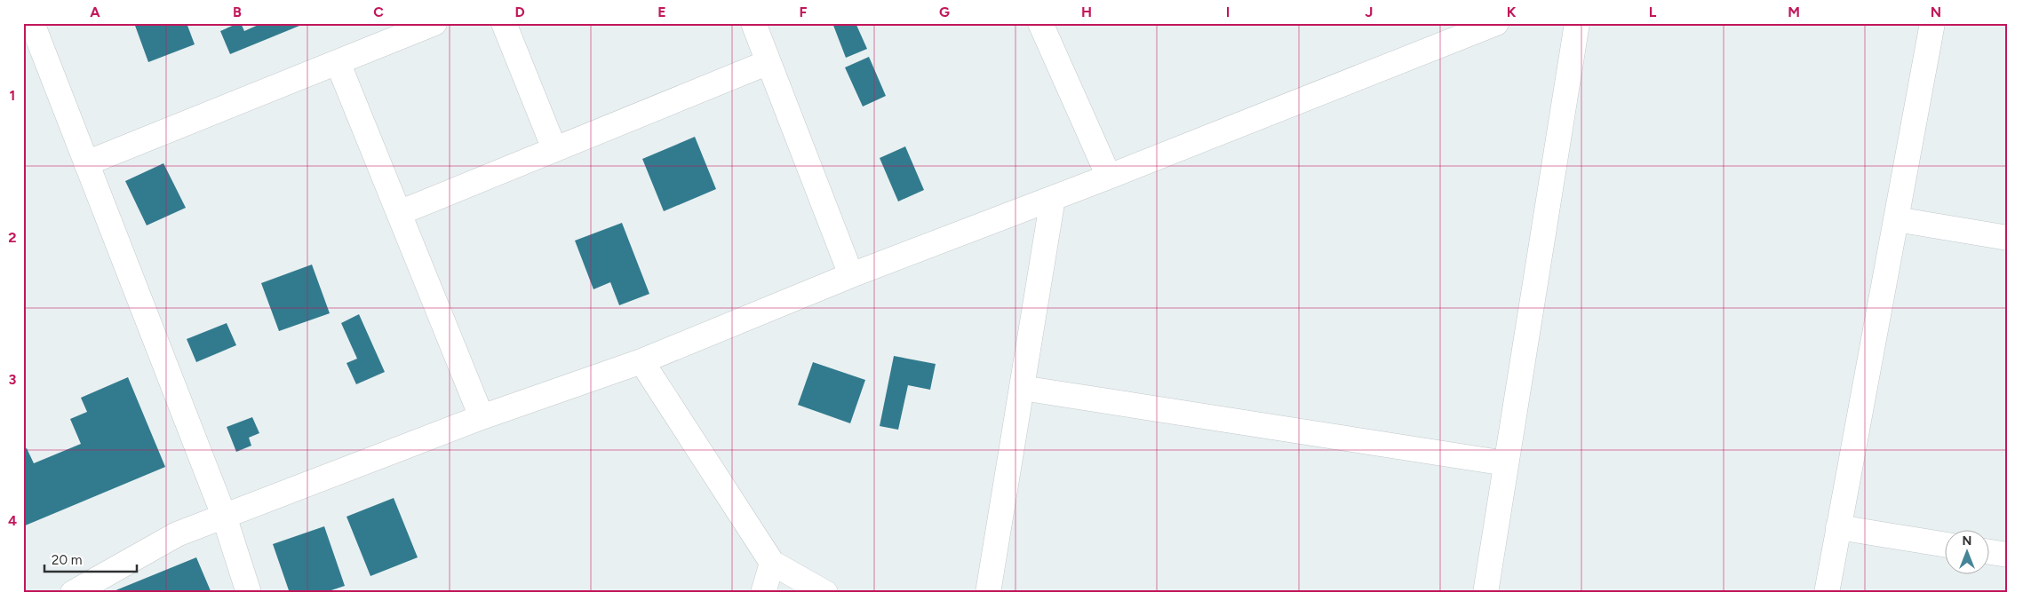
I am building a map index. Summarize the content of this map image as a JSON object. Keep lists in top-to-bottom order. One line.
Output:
{"scale_bar":"20 m","north":"top","grid":{"columns":["A","B","C","D","E","F","G","H","I","J","K","L","M","N"],"rows":["1","2","3","4"]}}
